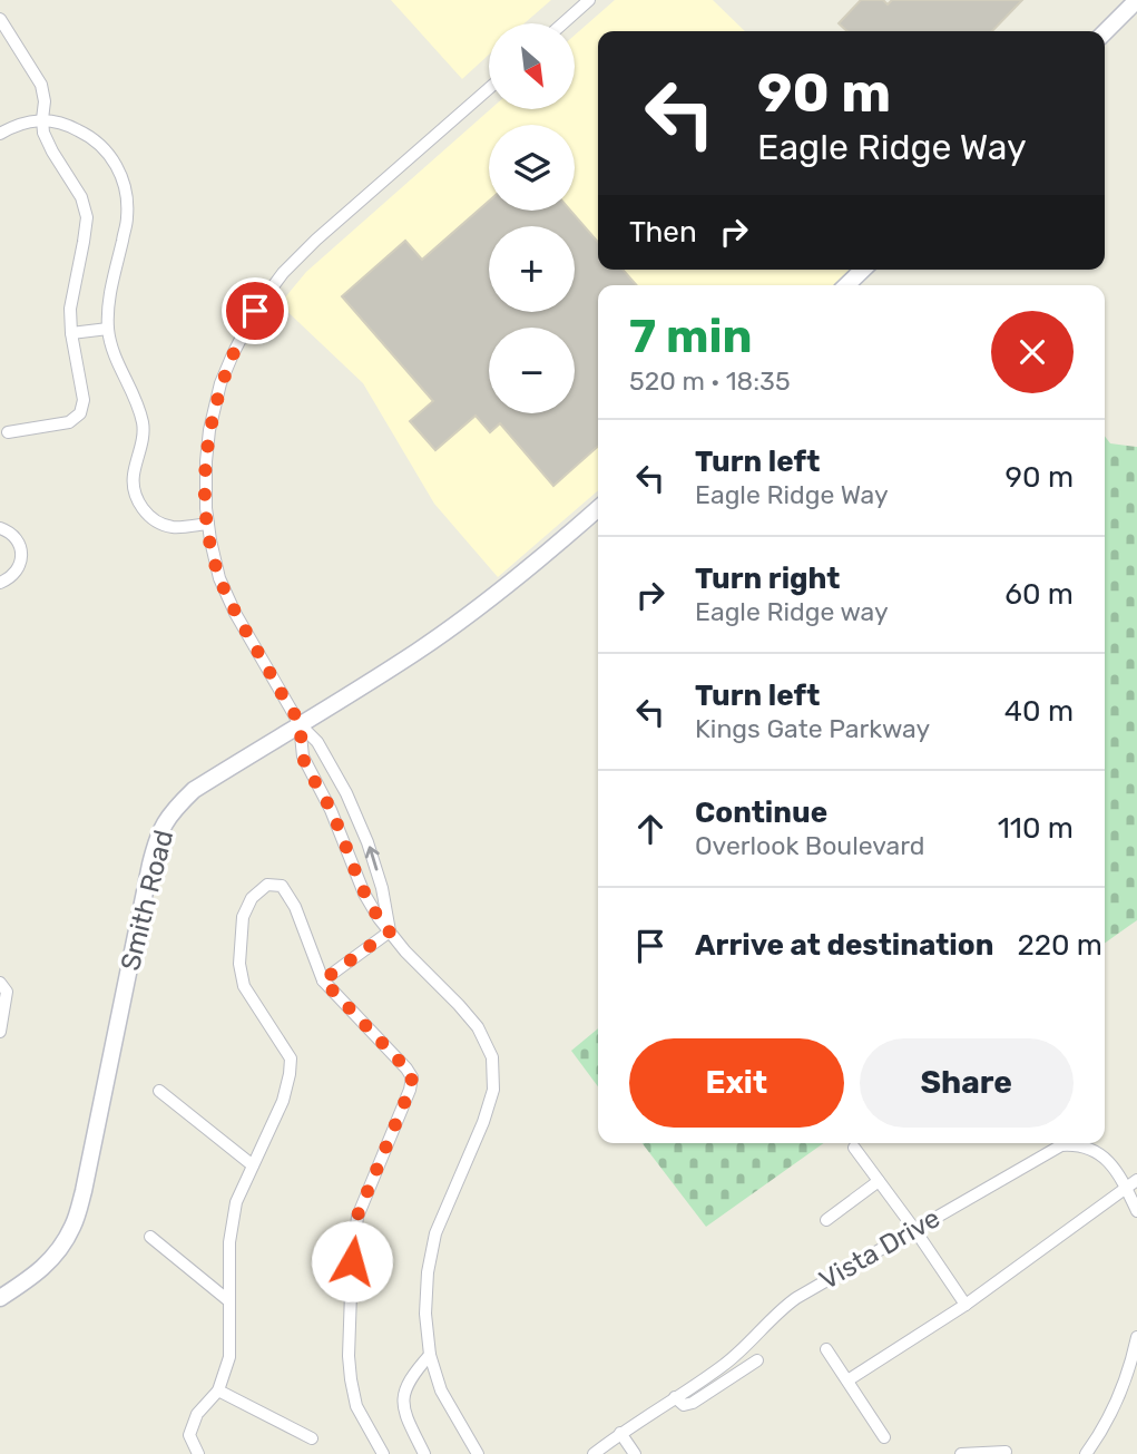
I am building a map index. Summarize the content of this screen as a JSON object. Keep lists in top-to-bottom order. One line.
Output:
{"streets":{"street":["Smith Road","Vista Drive"]},"north":"bottom right","page":{"map_buttons":["+","−"],"turn":["90 m","Eagle Ridge Way"],"then":"Then","heading":["7 min","520 m · 18:35"],"list":[{"name":"Turn left","note":"Eagle Ridge Way","value":"90 m"},{"name":"Turn right","note":"Eagle Ridge way","value":"60 m"},{"name":"Turn left","note":"Kings Gate Parkway","value":"40 m"},{"name":"Continue","note":"Overlook Boulevard","value":"110 m"},{"name":"Arrive at destination","value":"220 m"}],"buttons":["Exit","Share"]}}
